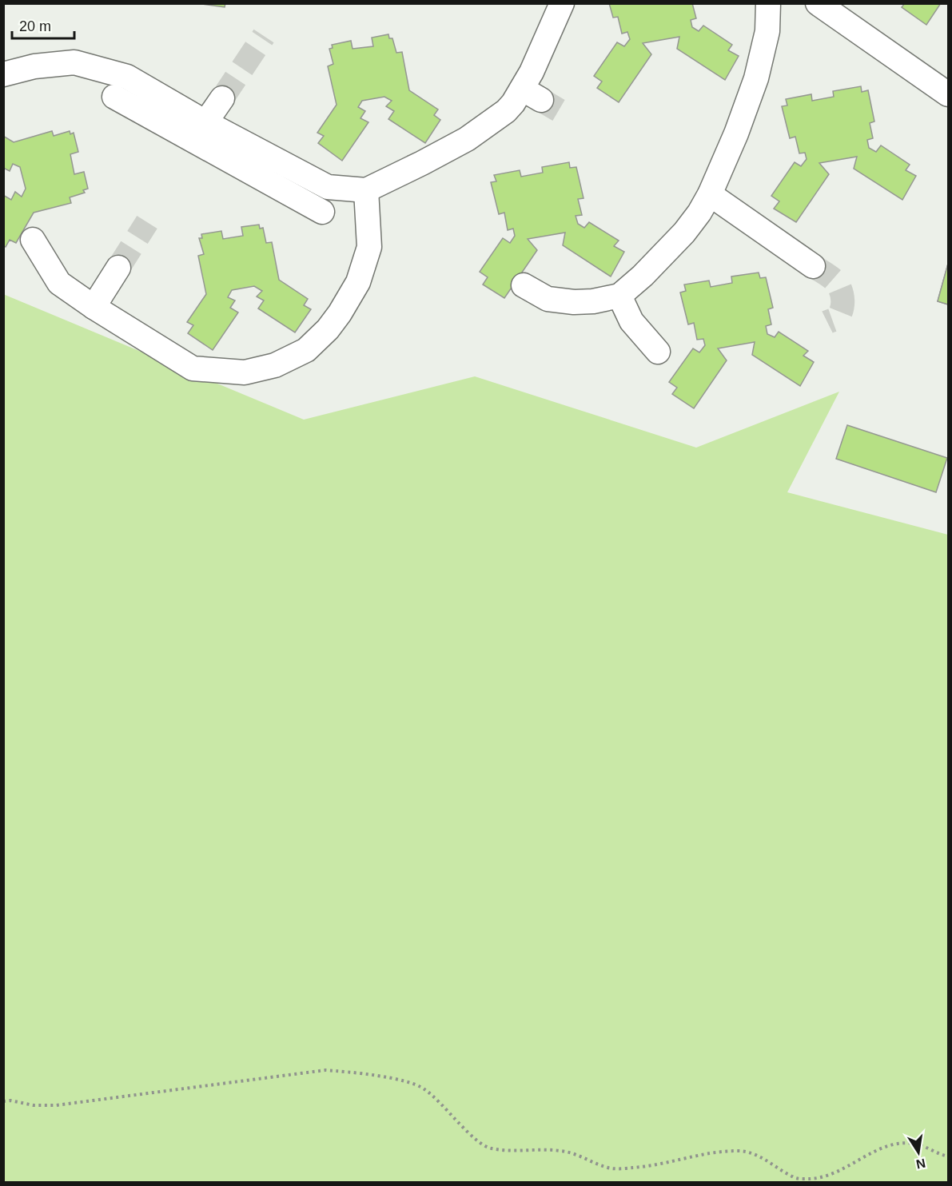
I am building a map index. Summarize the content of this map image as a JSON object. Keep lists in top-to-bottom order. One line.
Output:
{"scale_bar":"20 m","north":"bottom"}
